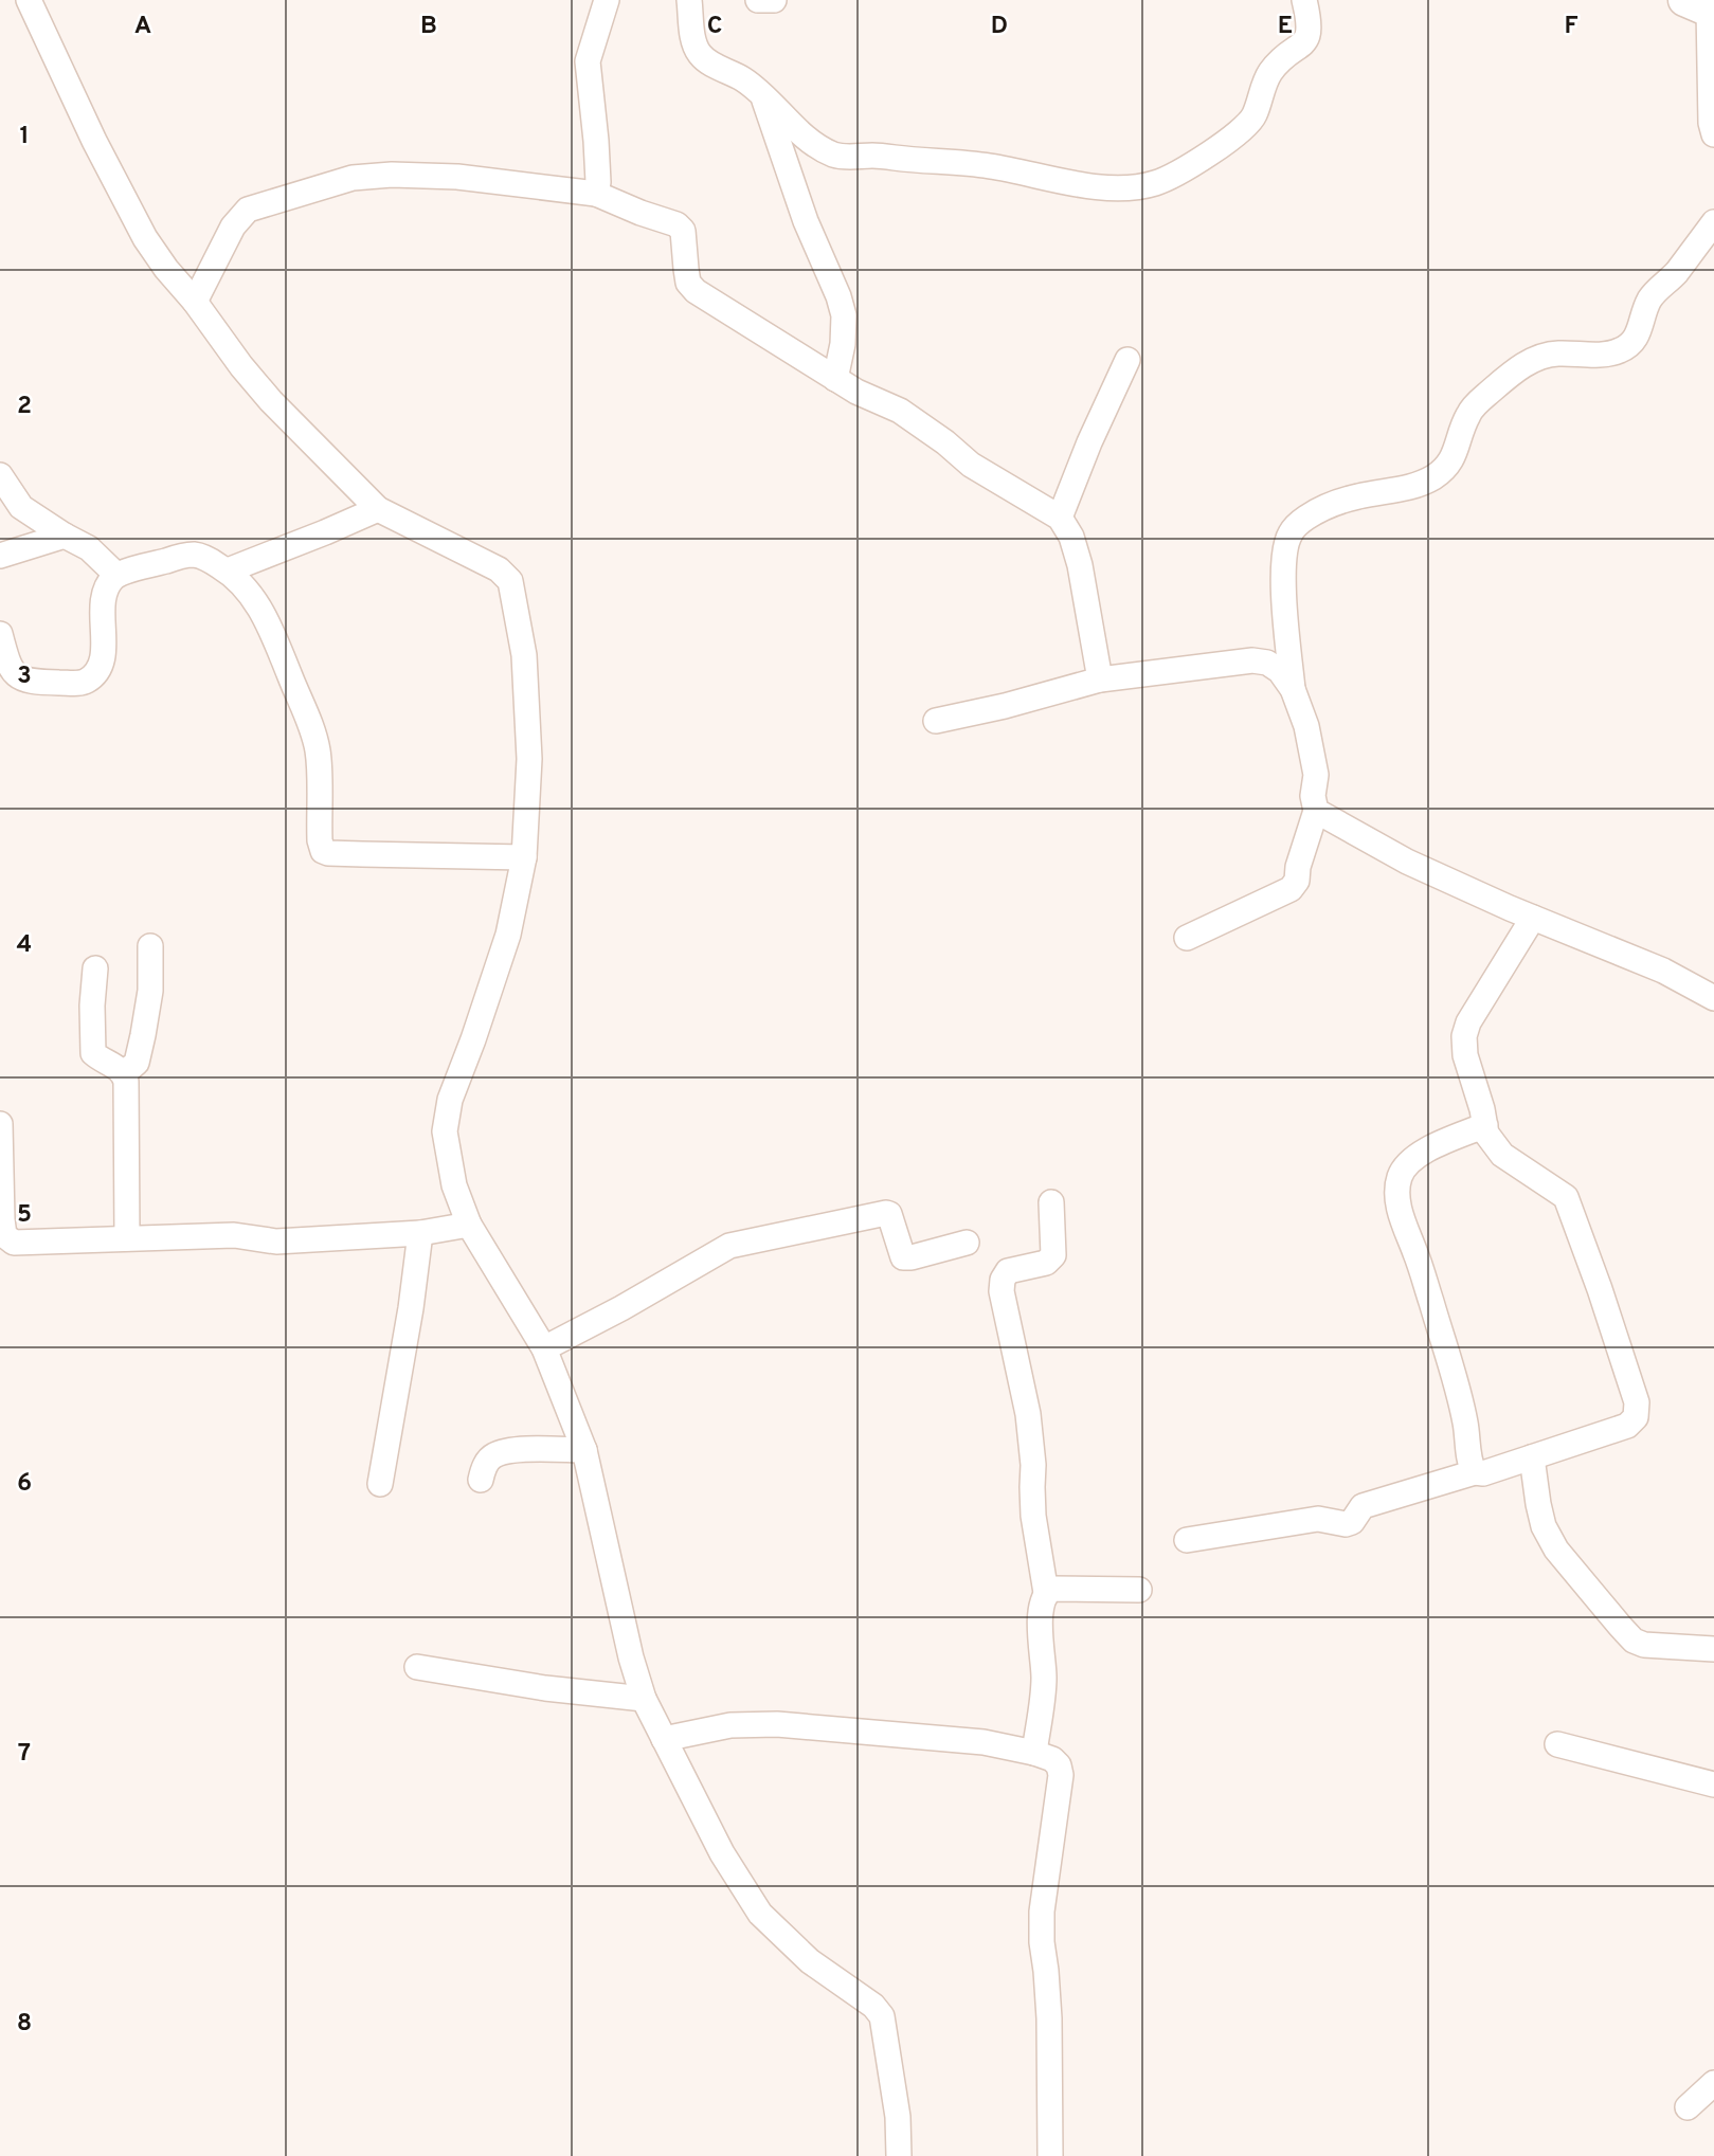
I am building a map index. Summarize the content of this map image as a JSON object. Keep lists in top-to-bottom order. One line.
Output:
{"grid":{"columns":["A","B","C","D","E","F"],"rows":["1","2","3","4","5","6","7","8"]}}
